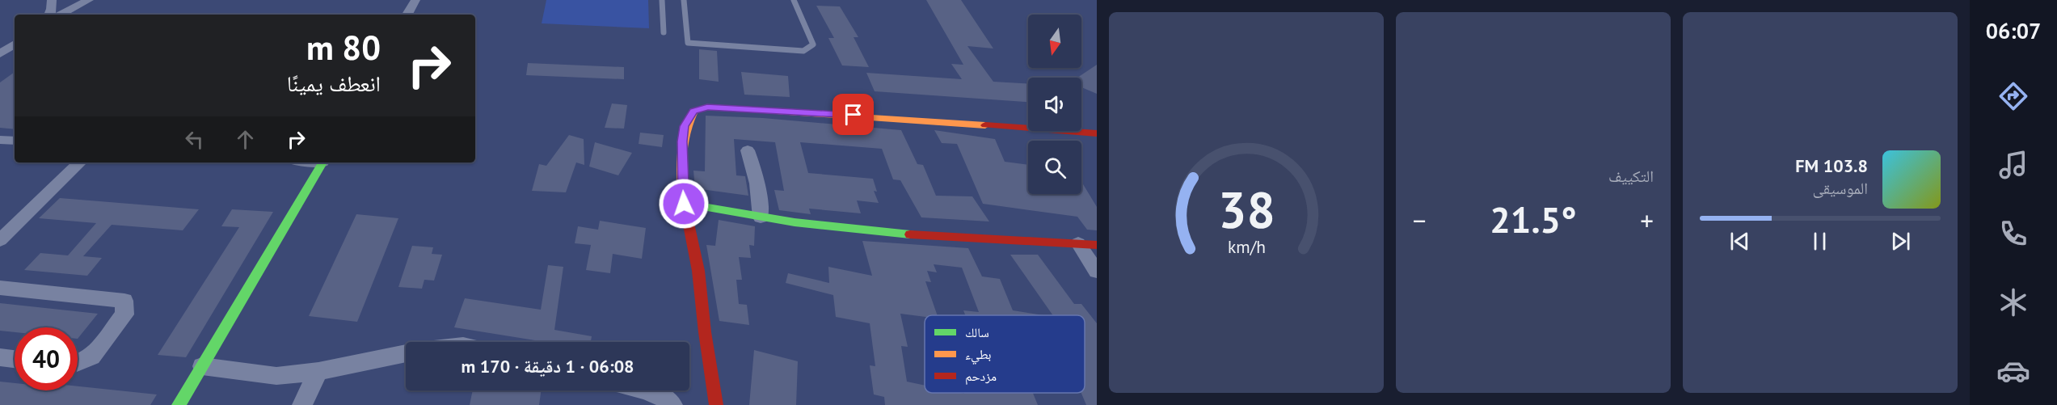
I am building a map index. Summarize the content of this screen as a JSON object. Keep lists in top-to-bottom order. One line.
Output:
{"legend":["سالك","بطيء","مزدحم"],"north":"bottom","page":{"tabs":"06:07","tile":"التكييف","turn":["80 m","انعطف يمينًا"],"song":["103.8 FM","الموسيقى"],"heat":["−","21.5°","+"],"limit":"40","trip":"06:08 · 1 دقيقة · 170 m","gauge":["38","km/h"]}}
